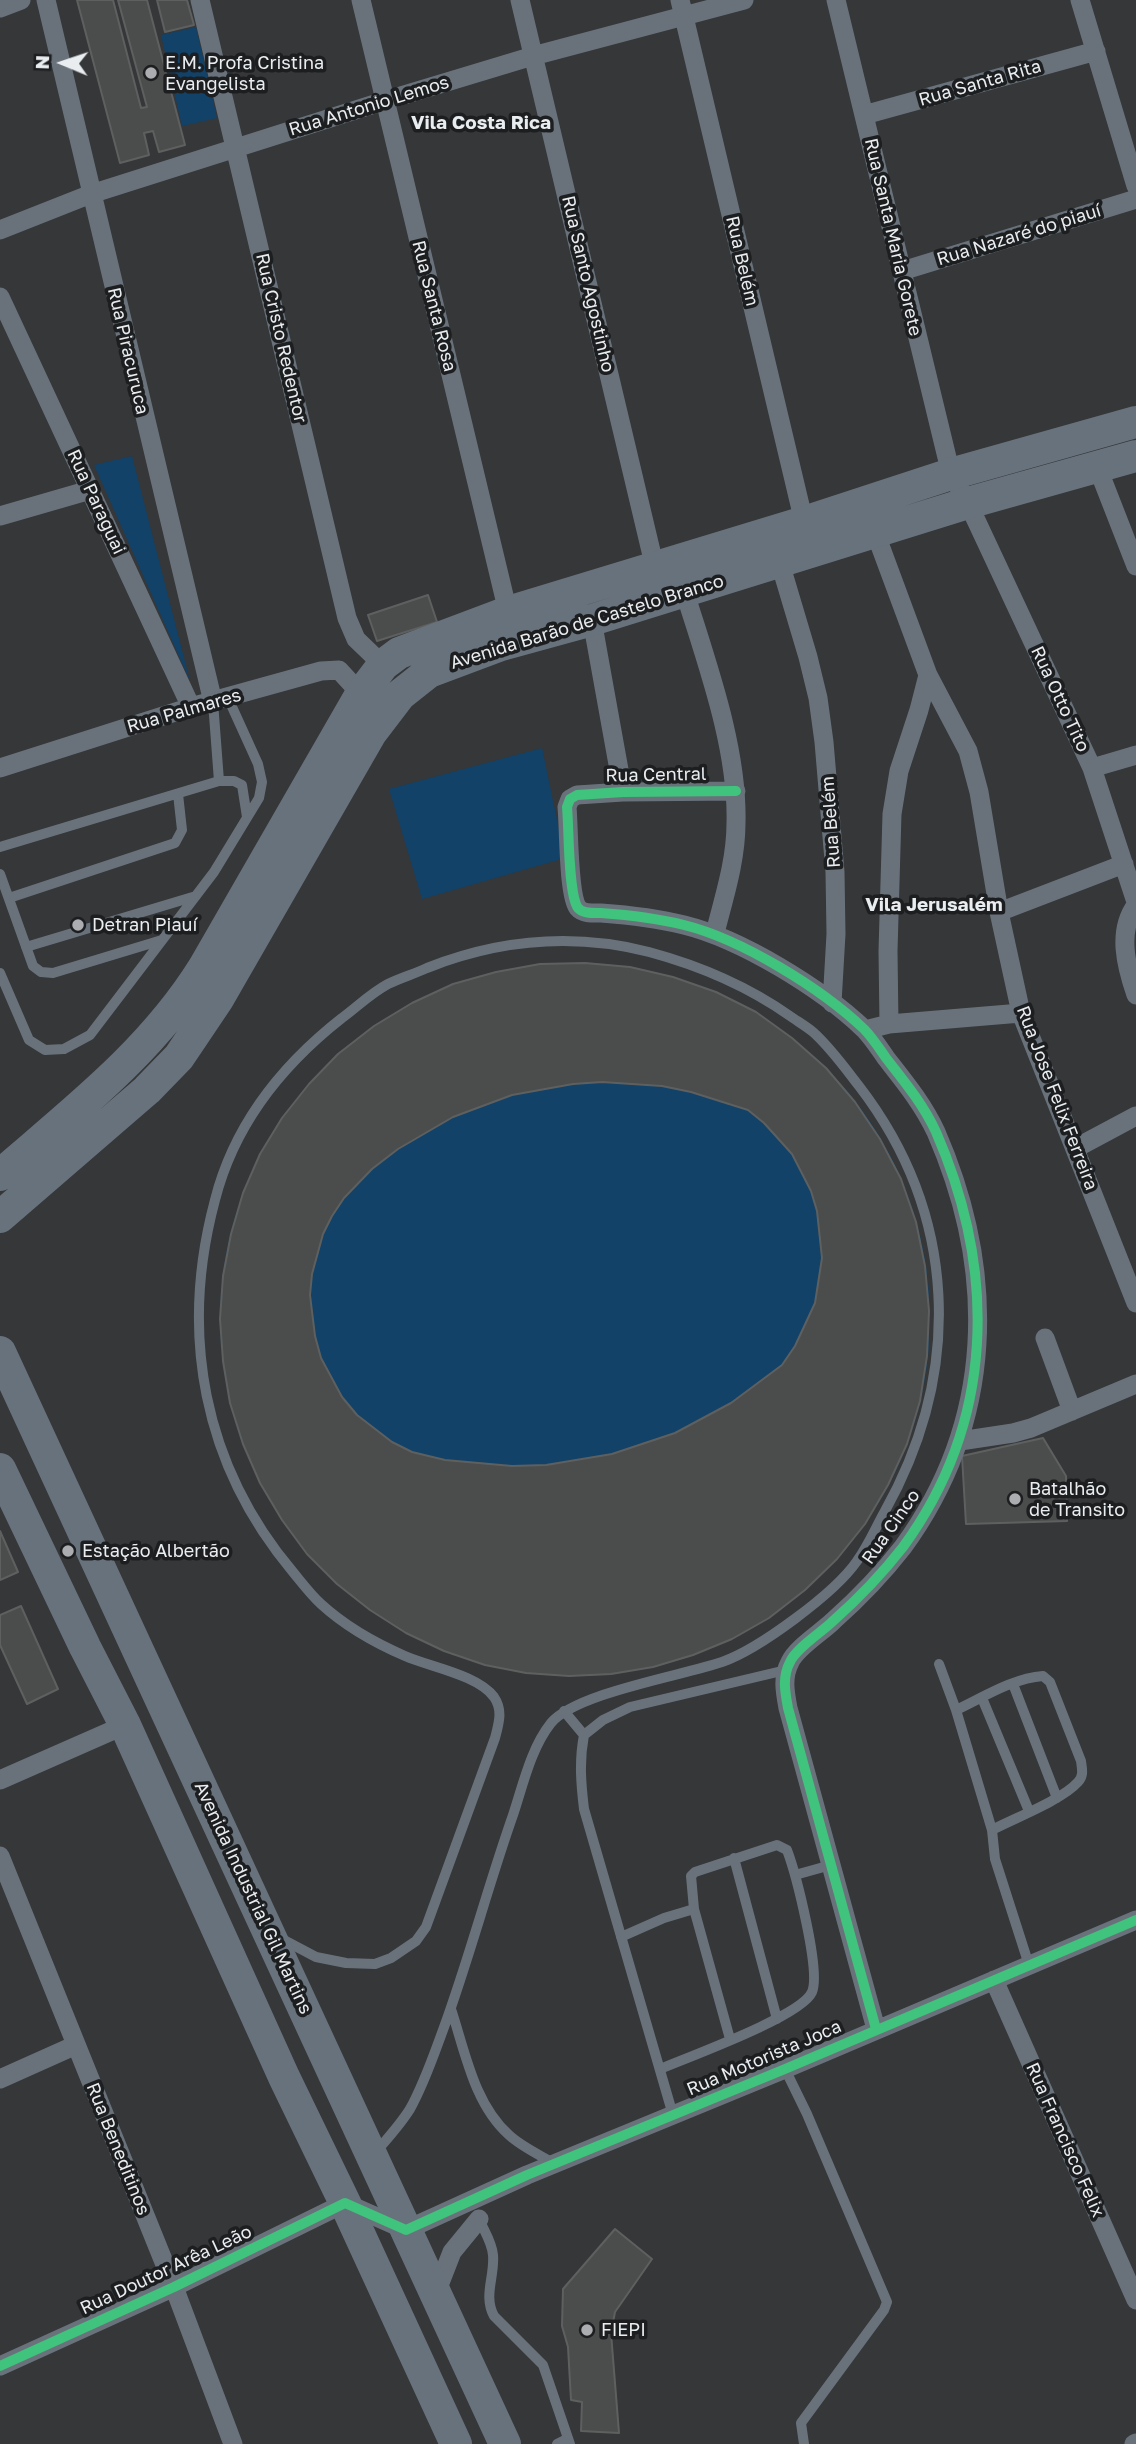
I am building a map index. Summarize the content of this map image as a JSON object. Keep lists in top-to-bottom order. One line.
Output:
{"streets":{"main road":["Avenida Barão de Castelo Branco","Avenida Industrial Gil Martins"],"street":["Rua Santa Rita","Rua Antonio Lemos","Rua Nazaré do piauí","Rua Santa Maria Gorete","Rua Belém","Rua Santo Agostinho","Rua Santa Rosa","Rua Cristo Redentor","Rua Piracuruca","Rua Paraguai","Rua Otto Tito","Rua Palmares","Rua Central","Rua Jose Felix Ferreira","Rua Cinco","Rua Motorista Joca","Rua Francisco Felix","Rua Beneditinos","Rua Doutor Arêa Leão"]},"crossings":[["Rua Santa Rita","Rua Santa Maria Gorete"],["Rua Antonio Lemos","Rua Belém"],["Rua Antonio Lemos","Rua Santo Agostinho"],["Rua Antonio Lemos","Rua Santa Rosa"],["Rua Antonio Lemos","Rua Cristo Redentor"],["Rua Antonio Lemos","Rua Piracuruca"],["Rua Nazaré do piauí","Rua Santa Maria Gorete"],["Rua Santa Maria Gorete","Avenida Barão de Castelo Branco"],["Rua Santa Maria Gorete","Rua Otto Tito"],["Rua Belém","Avenida Barão de Castelo Branco"],["Rua Santo Agostinho","Avenida Barão de Castelo Branco"],["Rua Santa Rosa","Avenida Barão de Castelo Branco"],["Rua Cristo Redentor","Avenida Barão de Castelo Branco"],["Rua Piracuruca","Rua Palmares"],["Rua Paraguai","Rua Palmares"],["Avenida Barão de Castelo Branco","Rua Otto Tito"],["Avenida Barão de Castelo Branco","Rua Palmares"],["Avenida Barão de Castelo Branco","Rua Jose Felix Ferreira"],["Avenida Industrial Gil Martins","Rua Motorista Joca"],["Rua Motorista Joca","Rua Francisco Felix"],["Rua Beneditinos","Rua Doutor Arêa Leão"]],"districts":["Vila Costa Rica","Vila Jerusalém"],"places":["E.M. Profª Cristina Evangelista","Detran Piauí","Batalhão de Transito","Estação Albertão","FIEPI"],"north":"left"}
